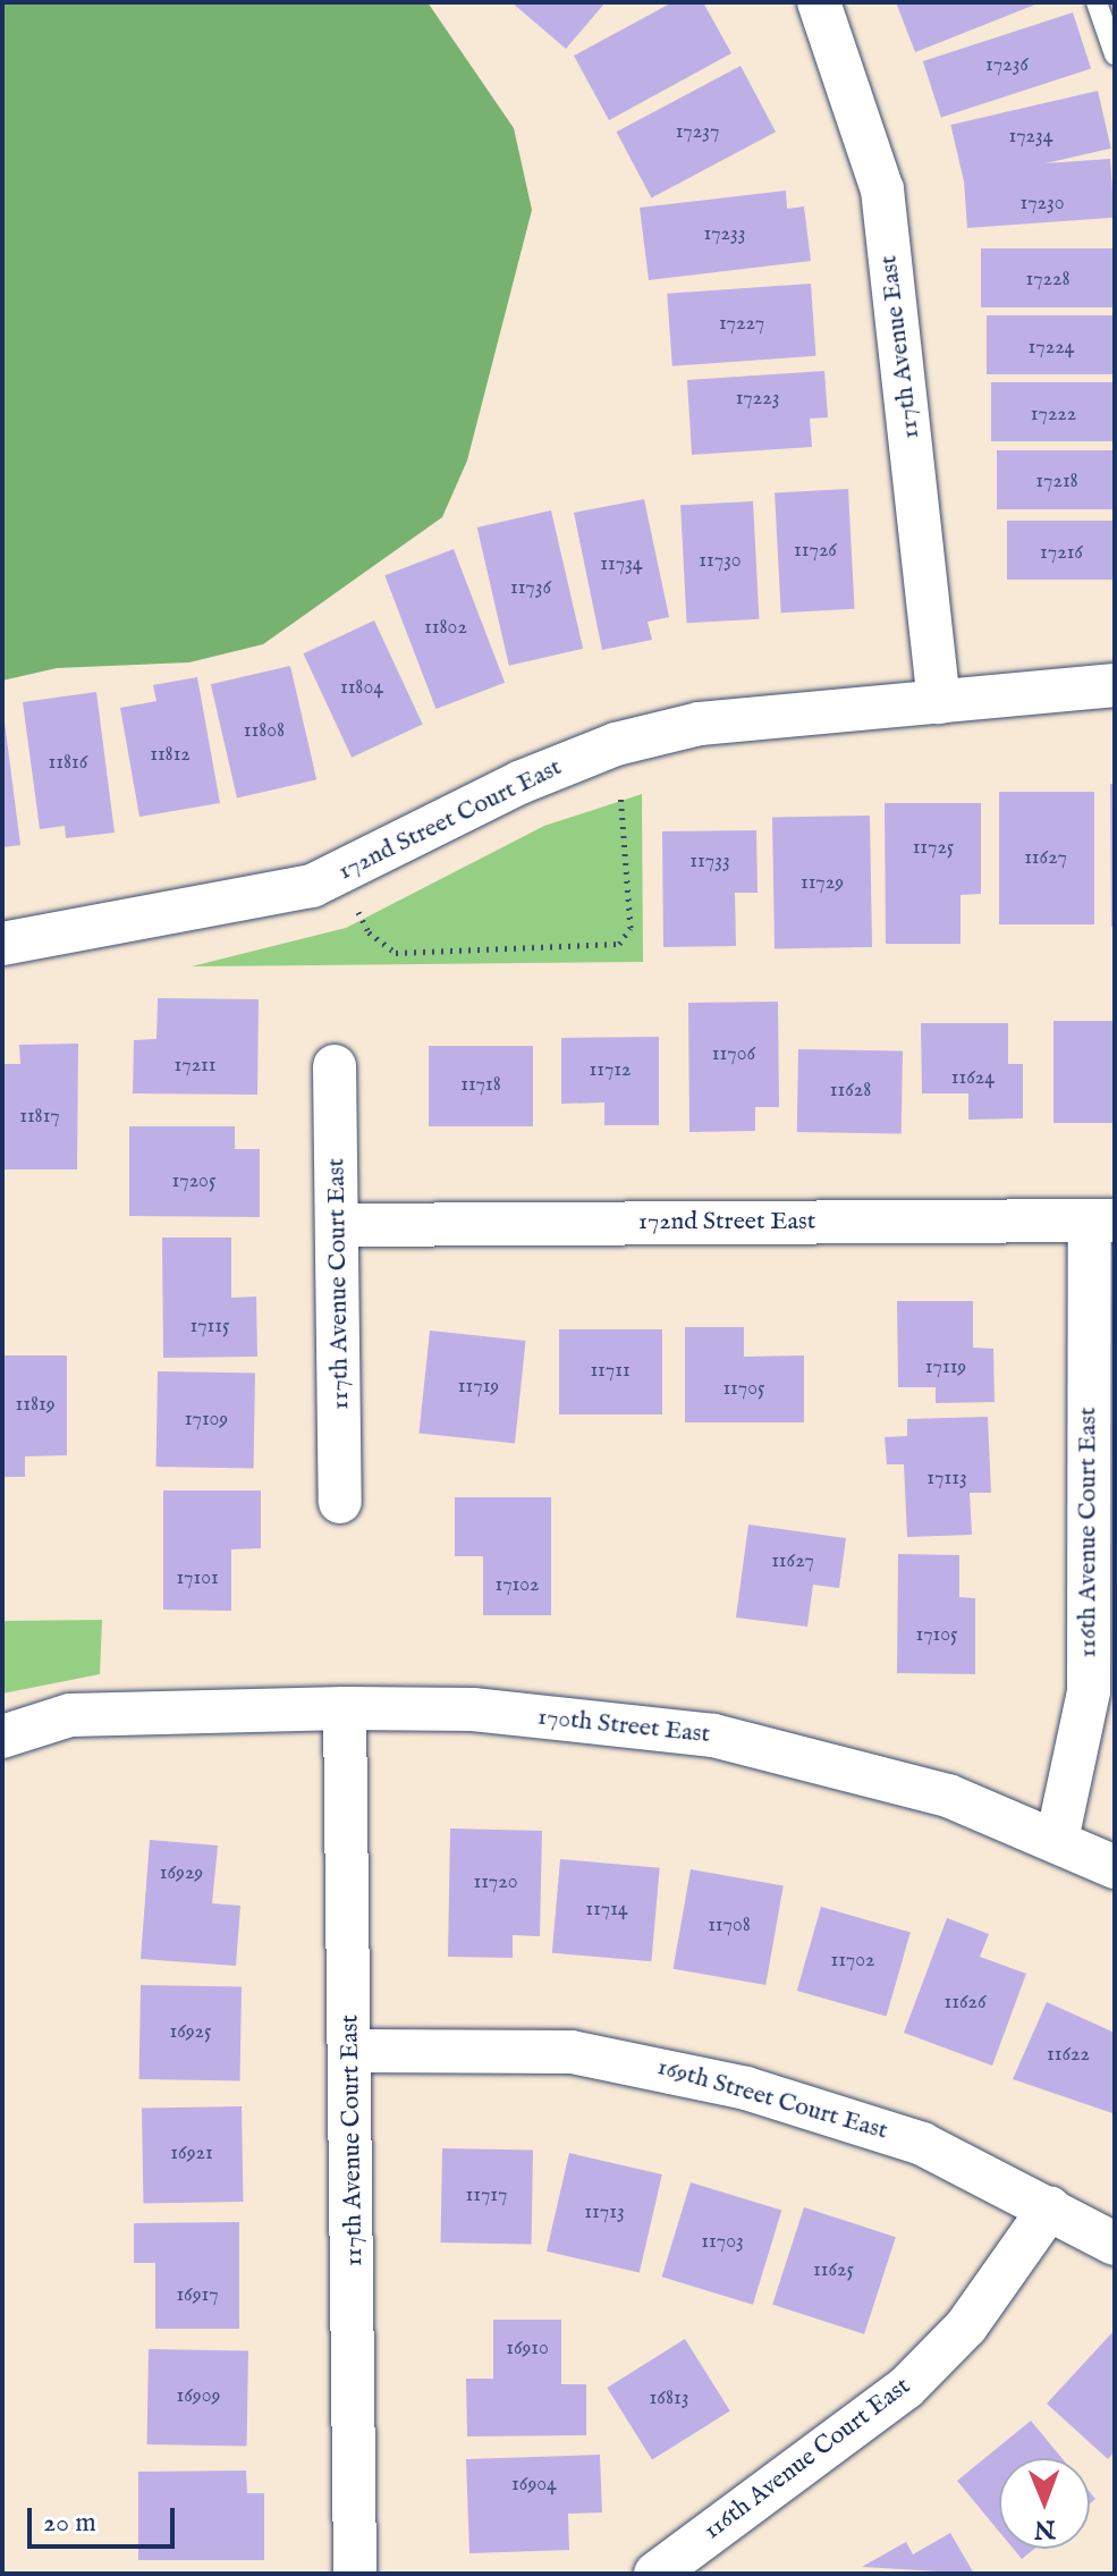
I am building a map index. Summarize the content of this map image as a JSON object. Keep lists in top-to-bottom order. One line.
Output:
{"streets":{"street":["117th Avenue East","172nd Street Court East","172nd Street East","117th Avenue Court East","116th Avenue Court East","170th Street East","169th Street Court East"]},"crossings":[["117th Avenue East","172nd Street Court East"],["172nd Street East","117th Avenue Court East"],["172nd Street East","116th Avenue Court East"],["117th Avenue Court East","170th Street East"],["117th Avenue Court East","169th Street Court East"],["116th Avenue Court East","170th Street East"],["116th Avenue Court East","169th Street Court East"]],"house_numbers":["17236","17237","17234","17230","17233","17228","17227","17224","17223","17222","17218","11726","17216","11730","11734","11736","11802","11804","11808","11812","11816","11725","11627","11733","11729","11706","17211","11712","11624","11718","11628","11817","17205","17115","17119","11711","11719","11705","11819","17109","17113","11627","17101","17102","17105","16929","11720","11714","11708","11702","11626","16925","11622","16921","11717","11713","11703","11625","16917","16910","16909","16813","16904"],"scale_bar":"20 m","north":"bottom"}
